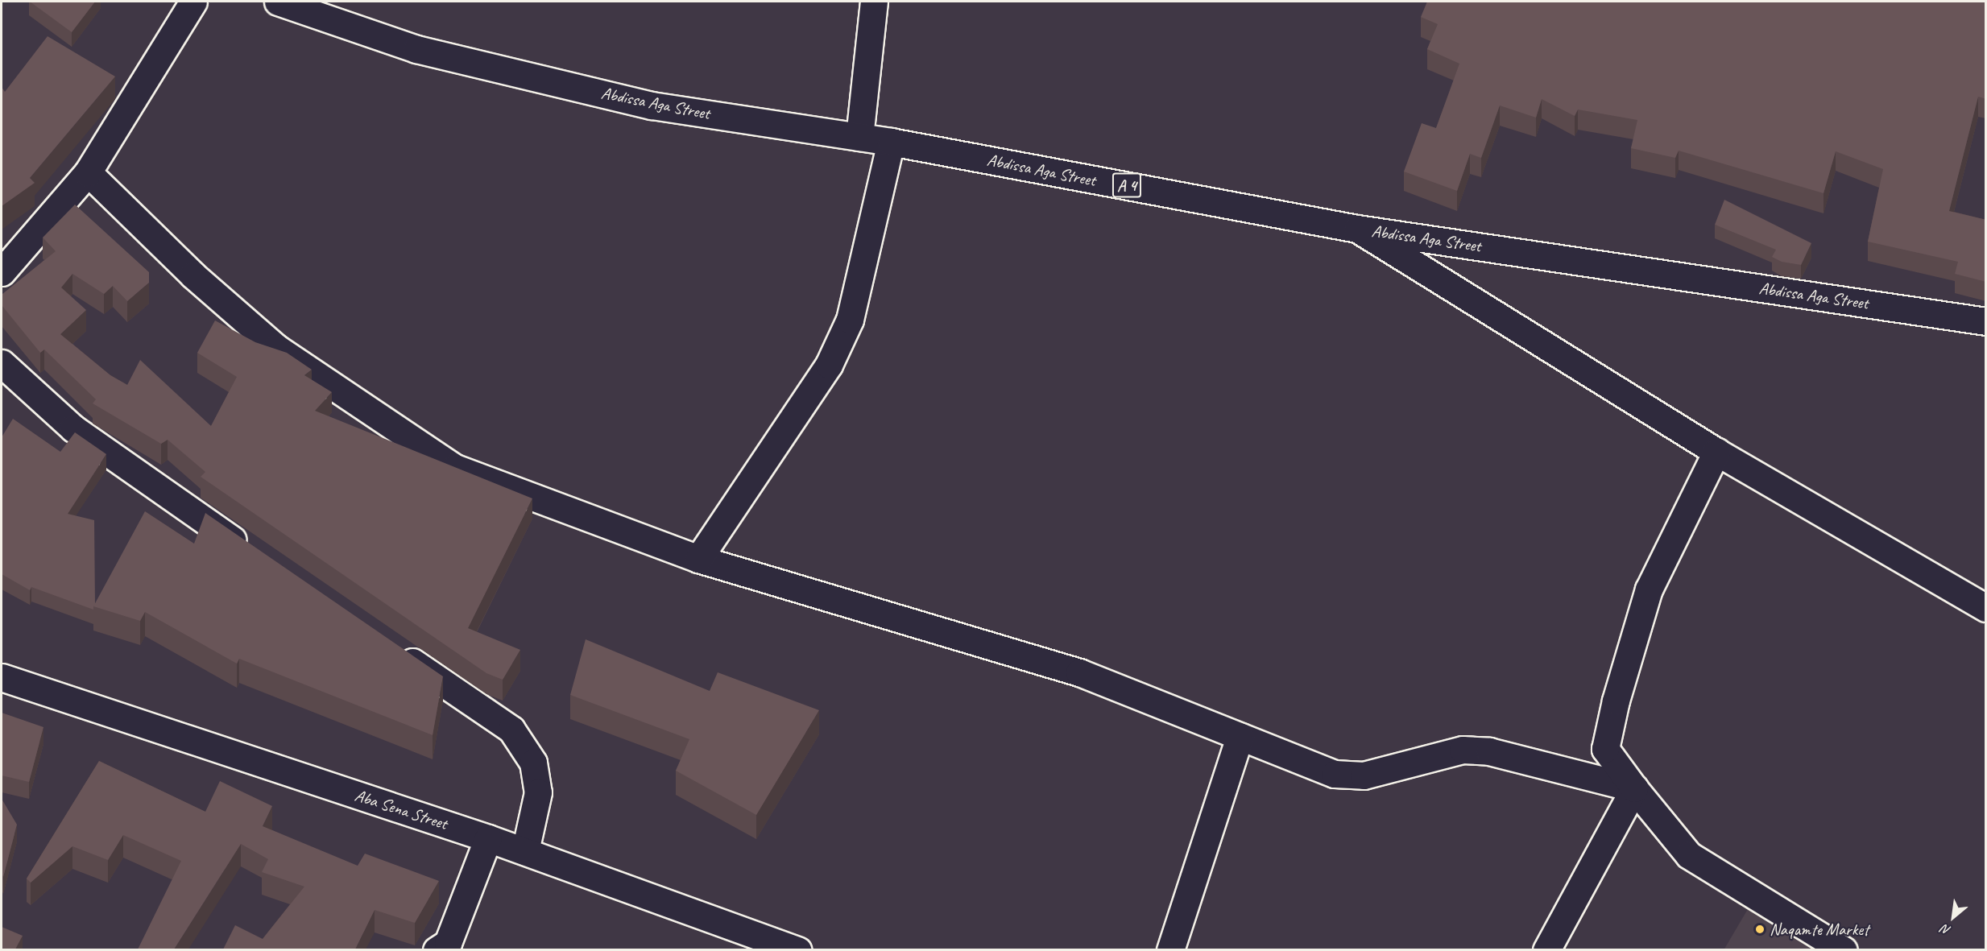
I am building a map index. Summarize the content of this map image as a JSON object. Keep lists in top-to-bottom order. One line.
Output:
{"streets":{"main road":["Abdissa Aga Street","A 4","Aba Sena Street"]},"places":["Naqamte Market"],"north":"bottom left"}
